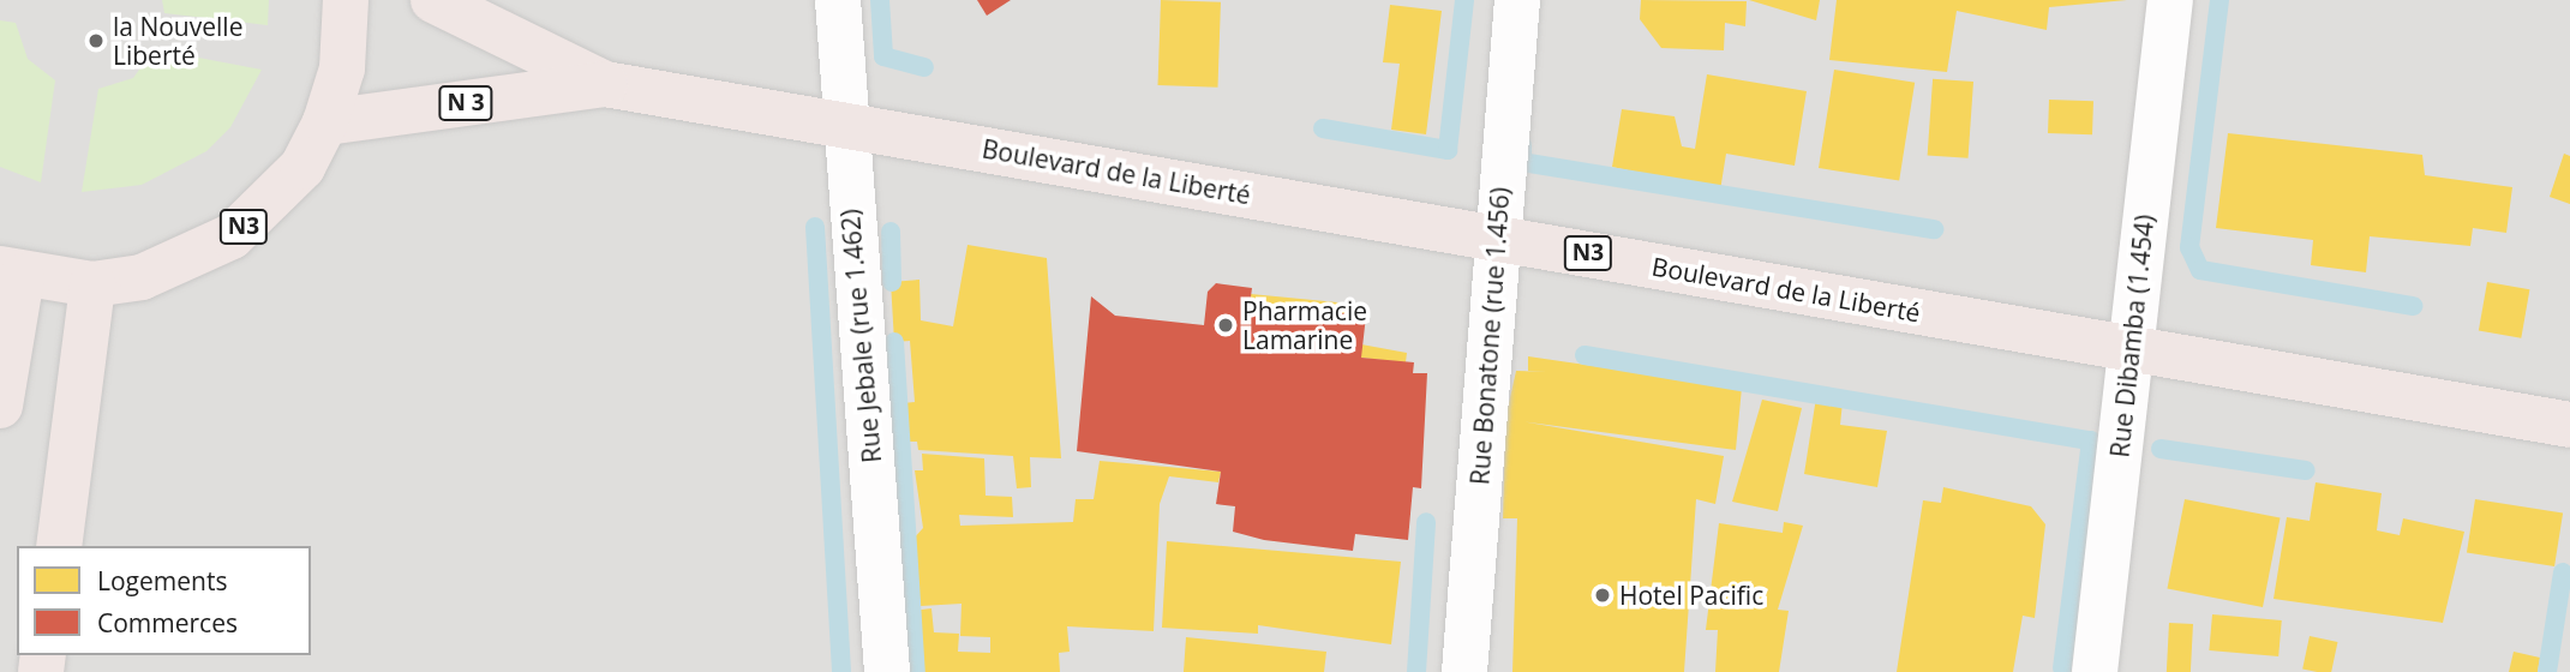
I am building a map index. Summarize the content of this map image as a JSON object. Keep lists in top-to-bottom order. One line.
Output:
{"streets":{"highway":["N 3","Boulevard de la Liberté","N3"],"street":["Rue Jebale (rue 1.462)","Rue Bonatone (rue 1.456)","Rue Dibamba (1.454)"]},"crossings":[["Boulevard de la Liberté","N3"],["Boulevard de la Liberté","Rue Jebale (rue 1.462)"],["Boulevard de la Liberté","Rue Bonatone (rue 1.456)"],["Boulevard de la Liberté","Rue Dibamba (1.454)"]],"places":["la Nouvelle Liberté","Pharmacie Lamarine","Hotel Pacific"],"legend":["Logements","Commerces"]}
